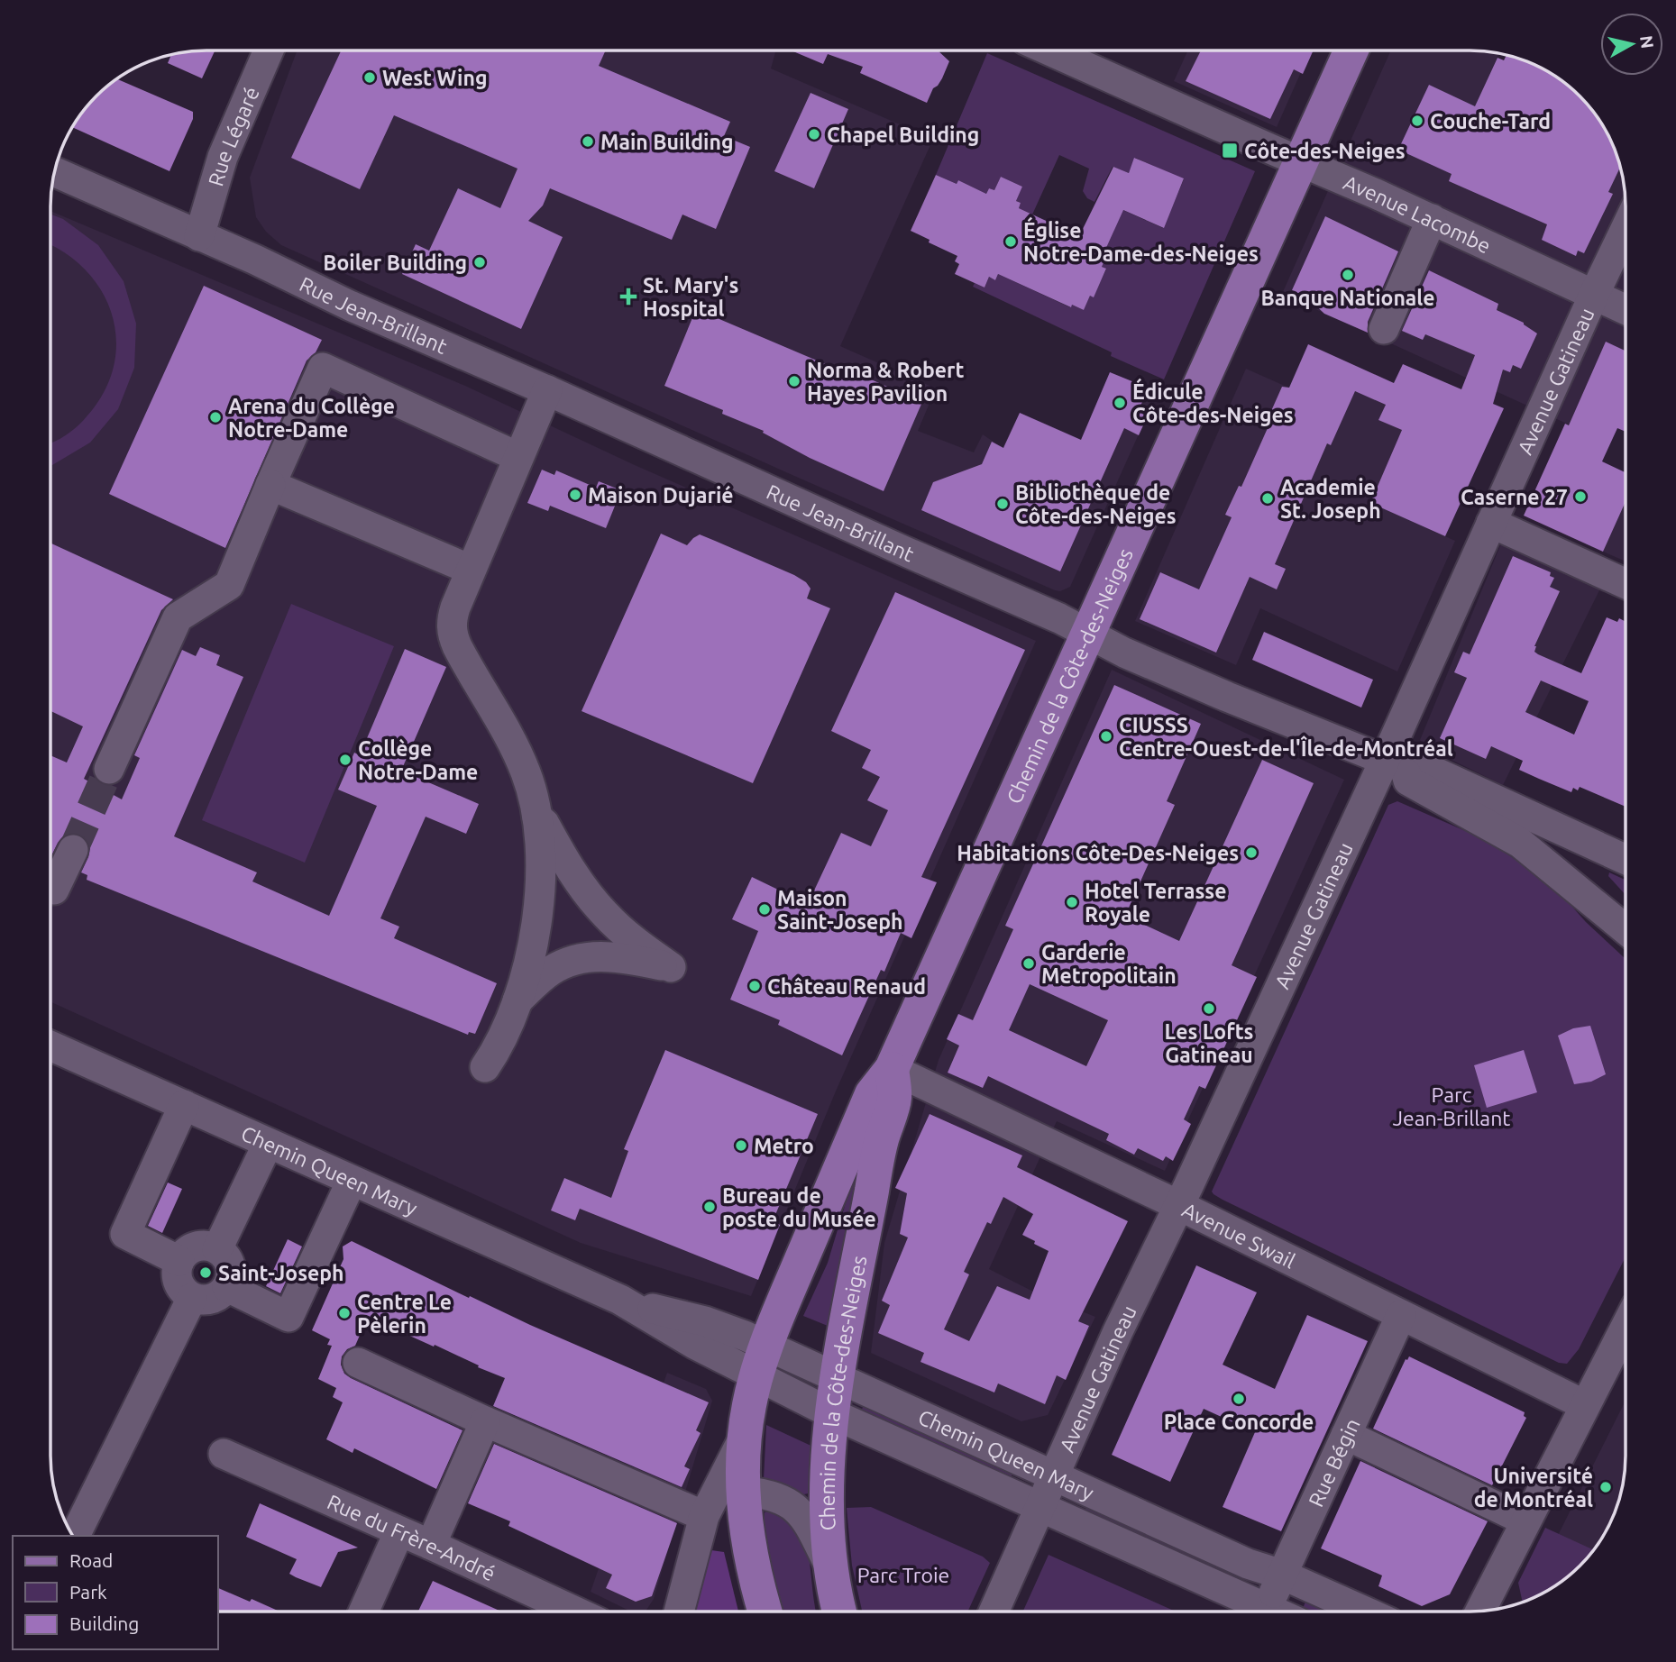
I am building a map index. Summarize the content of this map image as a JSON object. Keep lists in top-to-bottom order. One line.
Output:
{"streets":{"main road":["Chemin de la Côte-des-Neiges"],"street":["Rue Légaré","Avenue Lacombe","Rue Jean-Brillant","Avenue Gatineau","Chemin Queen Mary","Avenue Swail","Rue Bégin","Rue du Frère-André"]},"crossings":[["Rue Légaré","Rue Jean-Brillant"],["Avenue Lacombe","Avenue Gatineau"],["Avenue Lacombe","Chemin de la Côte-des-Neiges"],["Rue Jean-Brillant","Avenue Gatineau"],["Rue Jean-Brillant","Chemin de la Côte-des-Neiges"],["Avenue Gatineau","Chemin Queen Mary"],["Avenue Gatineau","Avenue Swail"],["Chemin de la Côte-des-Neiges","Chemin Queen Mary"],["Chemin de la Côte-des-Neiges","Avenue Swail"],["Chemin Queen Mary","Rue Bégin"],["Avenue Swail","Rue Bégin"]],"parks":["Parc Jean-Brillant","Parc Troie"],"places":{"other":["West Wing","Couche-Tard","Chapel Building","Main Building","Église Notre-Dame-des-Neiges","Boiler Building","Banque Nationale","Norma & Robert Hayes Pavilion","Édicule Côte-des-Neiges","Arena du Collège Notre-Dame","Maison Dujarié","Caserne 27","Academie St. Joseph","Bibliothèque de Côte-des-Neiges","CIUSSS Centre-Ouest-de-l'Île-de-Montréal","Collège Notre-Dame","Habitations Côte-Des-Neiges","Hotel Terrasse Royale","Maison Saint-Joseph","Garderie Metropolitain","Château Renaud","Les Lofts Gatineau","Metro","Bureau de poste du Musée","Saint-Joseph","Centre Le Pèlerin","Place Concorde","Université de Montréal"],"transit":["Côte-des-Neiges"],"health":["St. Mary's Hospital"]},"legend":["Road","Park","Building"],"north":"right"}
